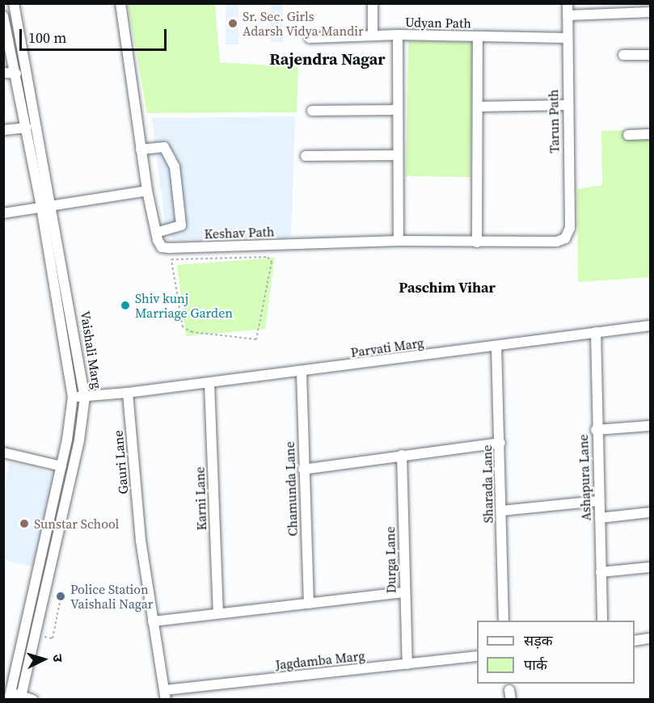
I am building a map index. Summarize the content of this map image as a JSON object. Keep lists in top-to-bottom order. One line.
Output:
{"streets":{"street":["Udyan Path","Tarun Path","Keshav Path","Parvati Marg","Vaishali Marg","Gauri Lane","Ashapura Lane","Sharada Lane","Chamunda Lane","Karni Lane","Durga Lane","Jagdamba Marg"]},"crossings":[["Udyan Path","Tarun Path"],["Tarun Path","Keshav Path"],["Parvati Marg","Gauri Lane"],["Parvati Marg","Ashapura Lane"],["Parvati Marg","Sharada Lane"],["Parvati Marg","Chamunda Lane"],["Parvati Marg","Karni Lane"],["Gauri Lane","Jagdamba Marg"],["Durga Lane","Jagdamba Marg"]],"districts":["Rajendra Nagar","Paschim Vihar"],"places":["Sr. Sec. Girls Adarsh Vidya Mandir","Shiv kunj Marriage Garden","Sunstar School","Police Station Vaishali Nagar"],"legend":["सड़क","पार्क"],"scale_bar":"100 m","north":"right"}
